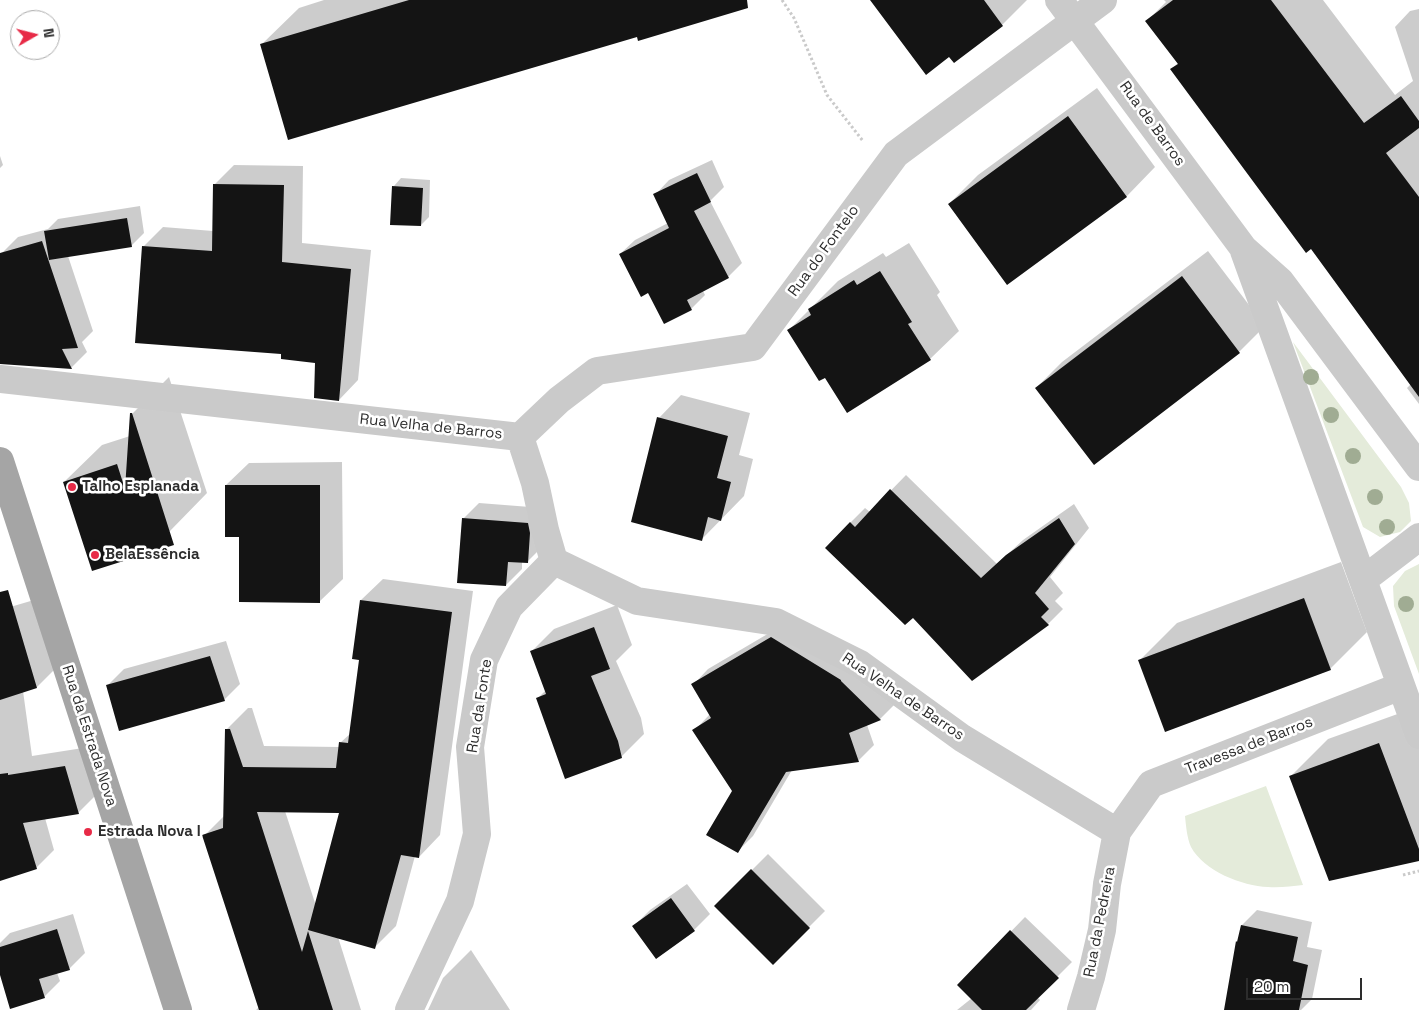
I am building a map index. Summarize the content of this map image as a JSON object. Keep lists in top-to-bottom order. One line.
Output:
{"streets":{"main road":["Rua da Estrada Nova"],"street":["Rua de Barros","Rua do Fontelo","Rua Velha de Barros","Rua da Fonte","Travessa de Barros","Rua da Pedreira"]},"crossings":[["Rua de Barros","Rua do Fontelo"],["Rua do Fontelo","Rua Velha de Barros"],["Rua Velha de Barros","Rua da Fonte"],["Rua Velha de Barros","Travessa de Barros"],["Rua Velha de Barros","Rua da Pedreira"],["Travessa de Barros","Rua da Pedreira"]],"places":["Talho Esplanada","BelaEssência","Estrada Nova I"],"scale_bar":"20 m","north":"right"}
